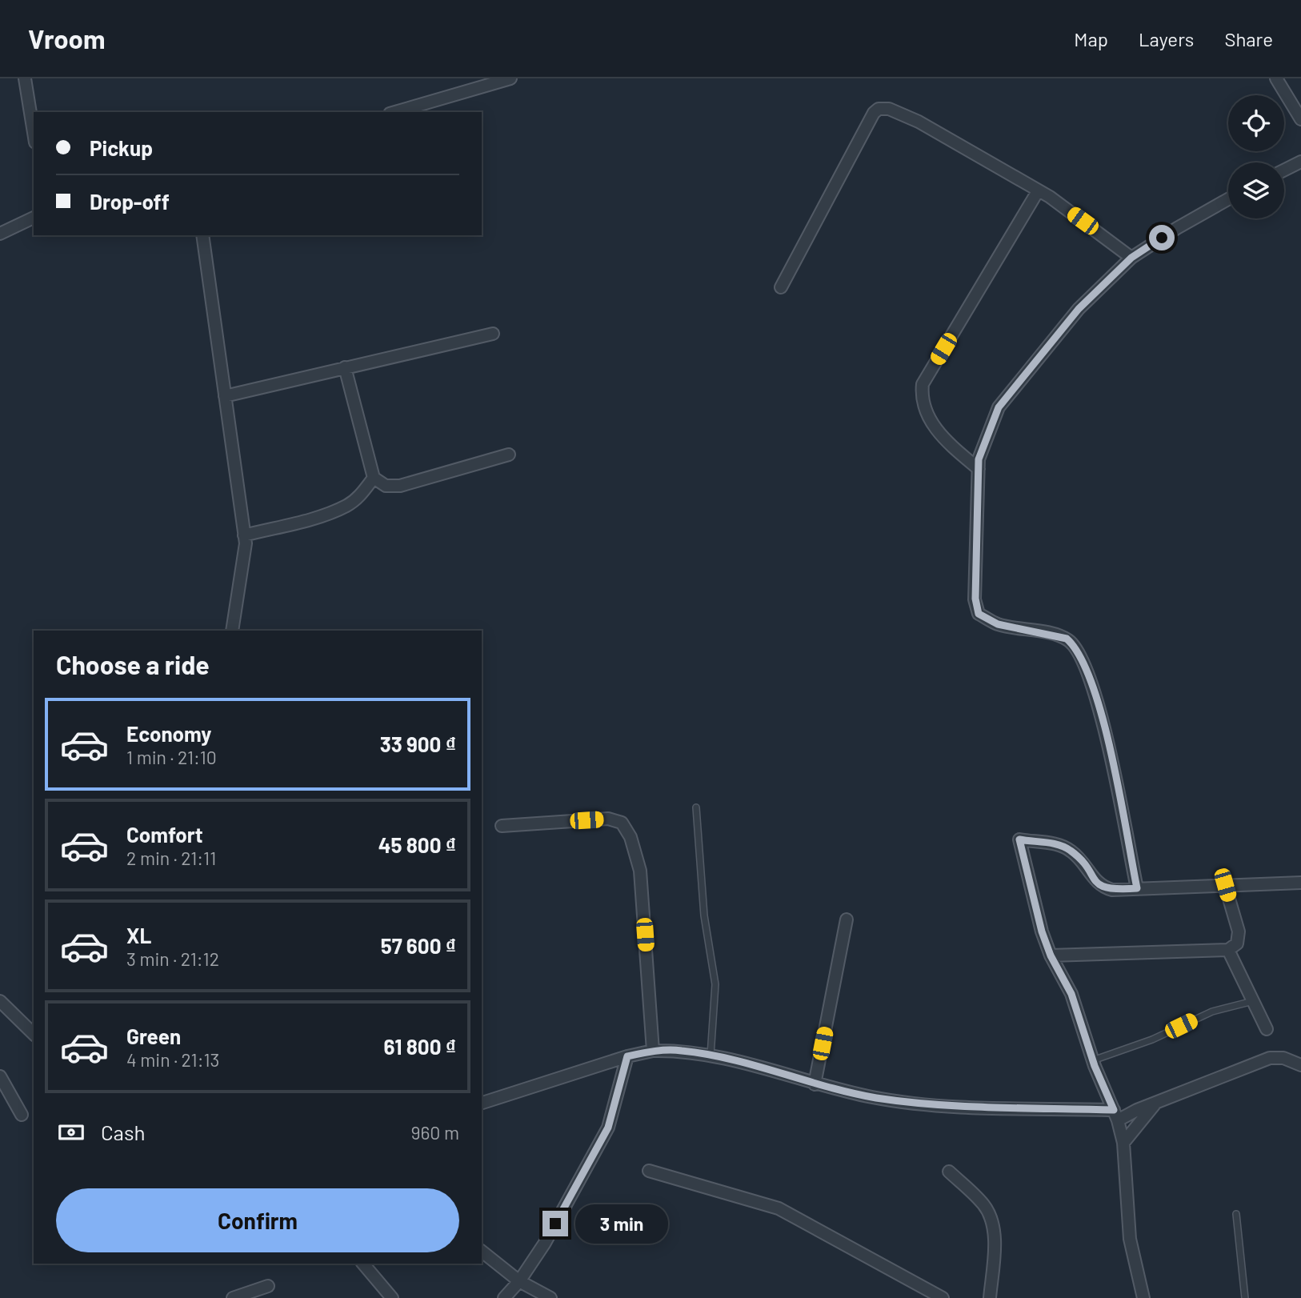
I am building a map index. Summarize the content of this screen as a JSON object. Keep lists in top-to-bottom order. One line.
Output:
{"page":{"header":"Vroom","nav":["Map","Layers","Share"],"banner":["Pickup","Drop-off"],"heading":"Choose a ride","list":[{"name":"Economy","note":"1 min · 21:10","value":"33 900 ₫"},{"name":"Comfort","note":"2 min · 21:11","value":"45 800 ₫"},{"name":"XL","note":"3 min · 21:12","value":"57 600 ₫"},{"name":"Green","note":"4 min · 21:13","value":"61 800 ₫"}],"pay":["Cash","960 m"],"buttons":"Confirm","bubble":"3 min"}}
